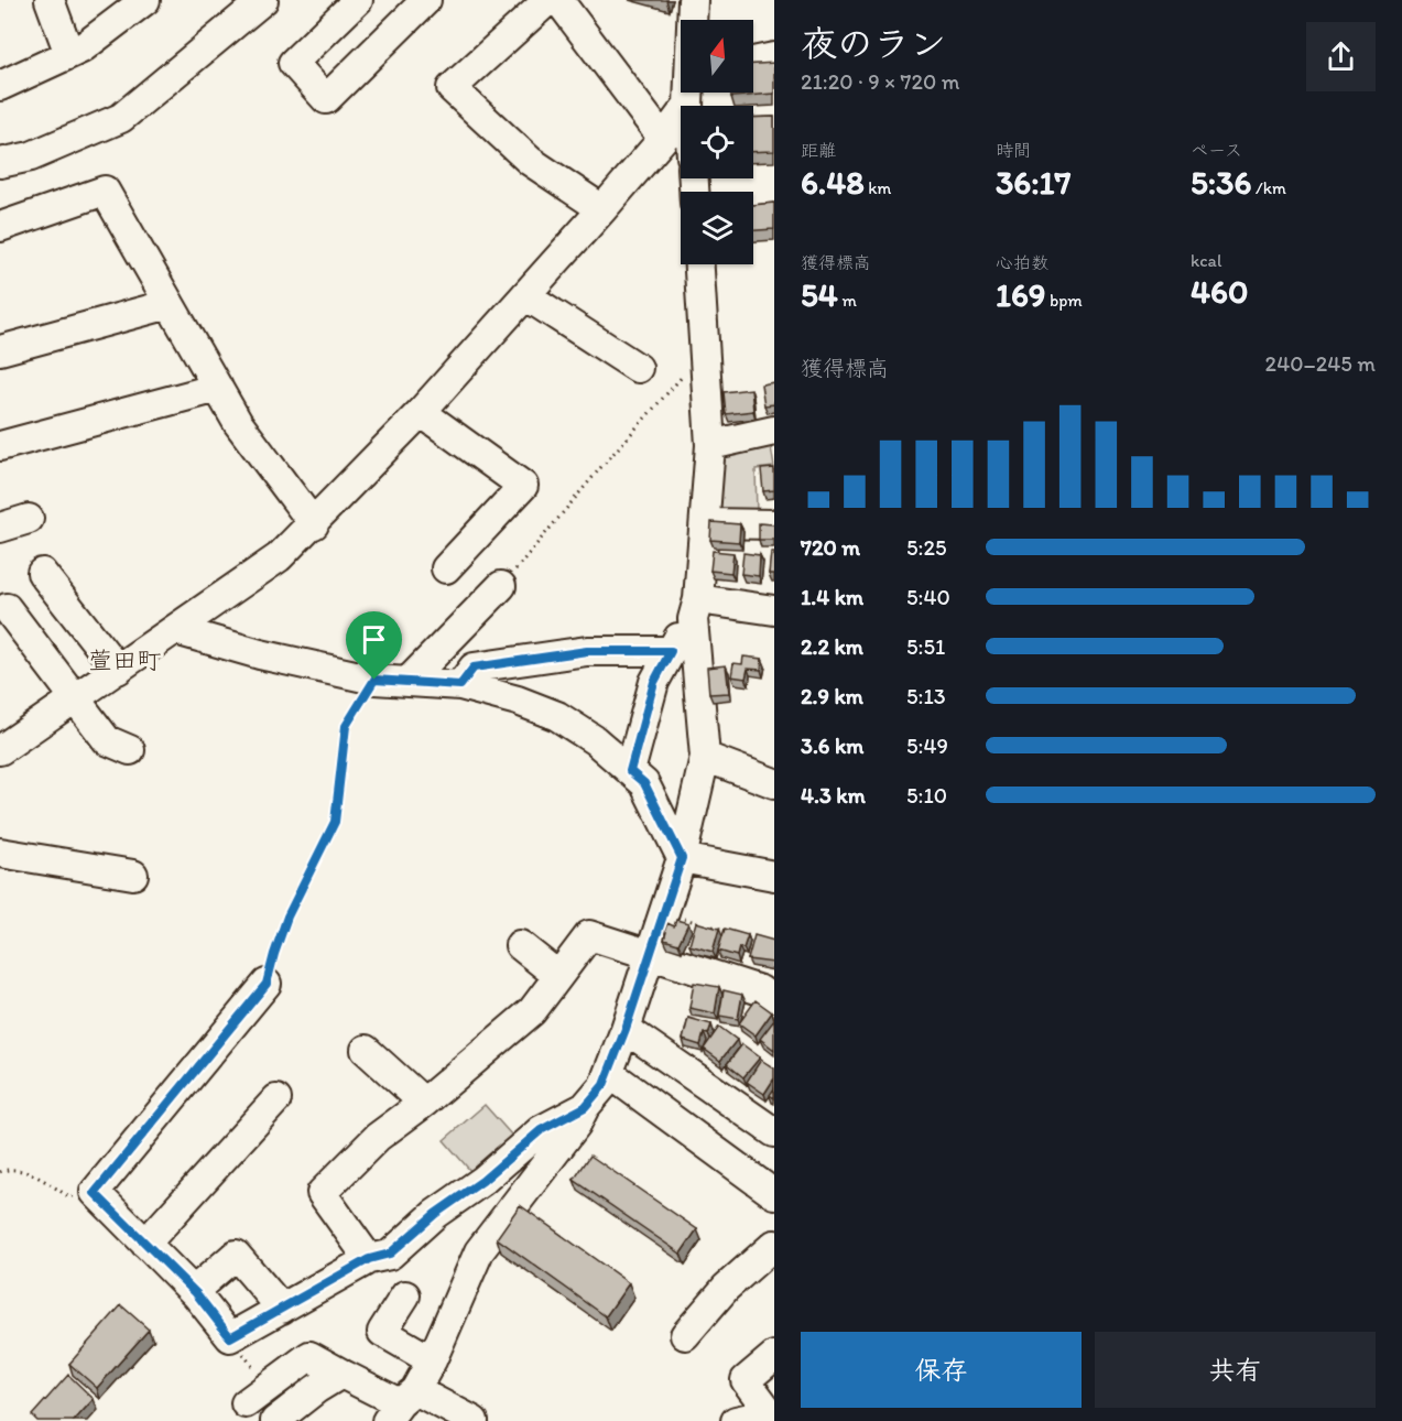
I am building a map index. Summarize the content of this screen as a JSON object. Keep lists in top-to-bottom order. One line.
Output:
{"districts":["萱田町"],"north":"top","page":{"heading":["夜のラン","21:20 · 9 × 720 m"],"stats":[["距離","6.48 km"],["時間","36:17"],["ペース","5:36 /km"],["獲得標高","54 m"],["心拍数","169 bpm"],["kcal","460"]],"chart":["獲得標高","240–245 m"],"list":[{"name":"720 m","note":"5:25"},{"name":"1.4 km","note":"5:40"},{"name":"2.2 km","note":"5:51"},{"name":"2.9 km","note":"5:13"},{"name":"3.6 km","note":"5:49"},{"name":"4.3 km","note":"5:10"}],"buttons":["保存","共有"]}}
